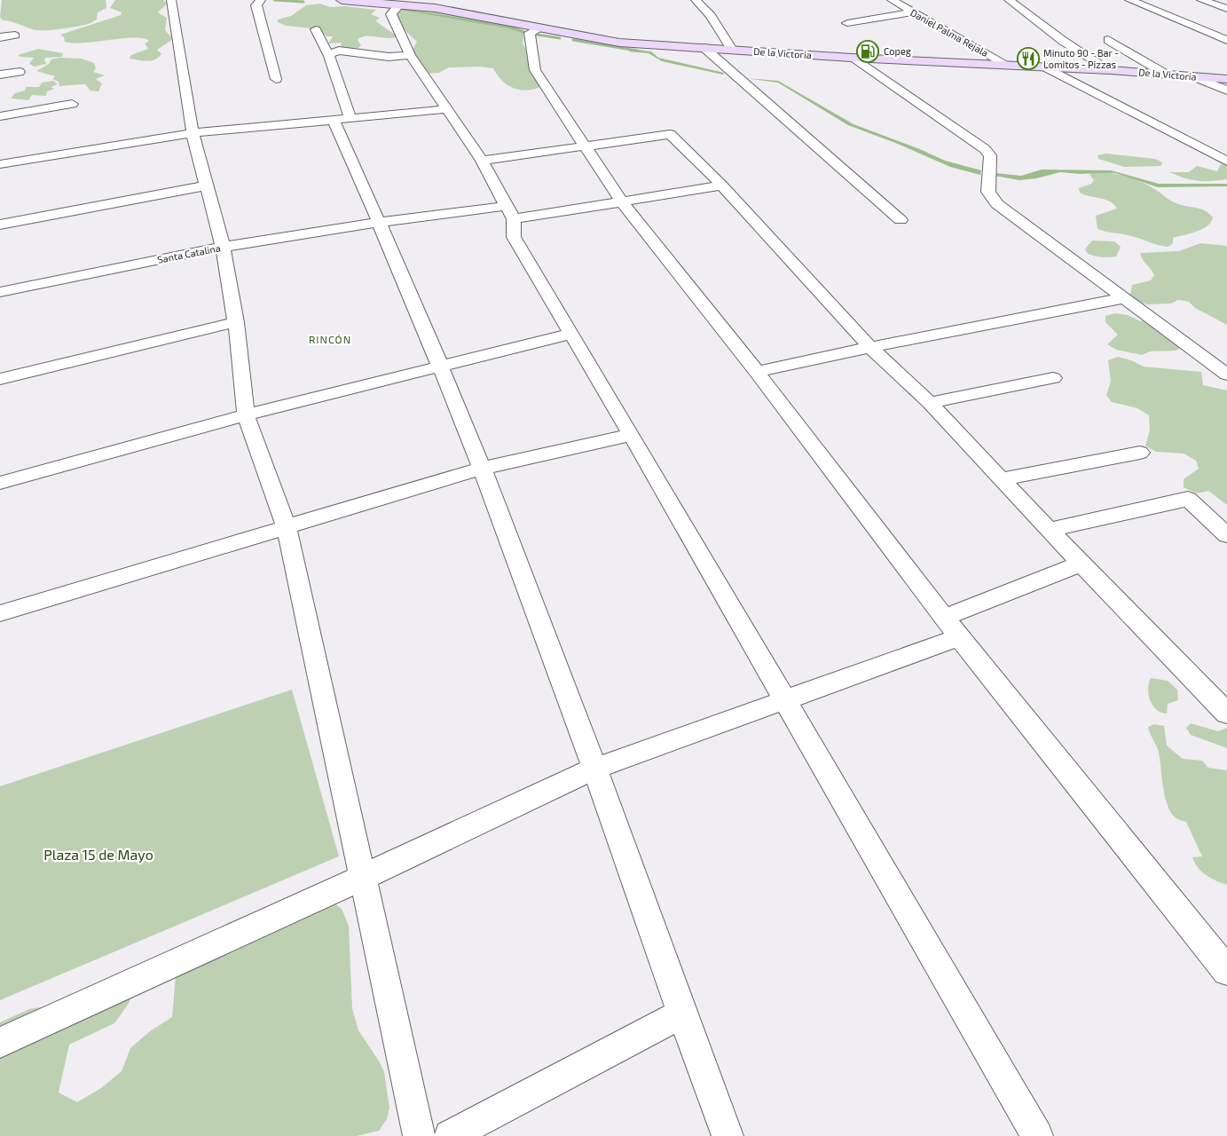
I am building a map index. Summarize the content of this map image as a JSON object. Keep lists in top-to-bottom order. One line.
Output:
{"streets":{"main road":["De la Victoria"],"street":["Daniel Palma Rejala","Santa Catalina"]},"crossings":[["Daniel Palma Rejala","De la Victoria"]],"districts":["RINCÓN"],"parks":["Plaza 15 de Mayo"],"places":{"fuel station":["Copeg"],"restaurant":["Minuto 90 - Bar - Lomitos - Pizzas"]}}
